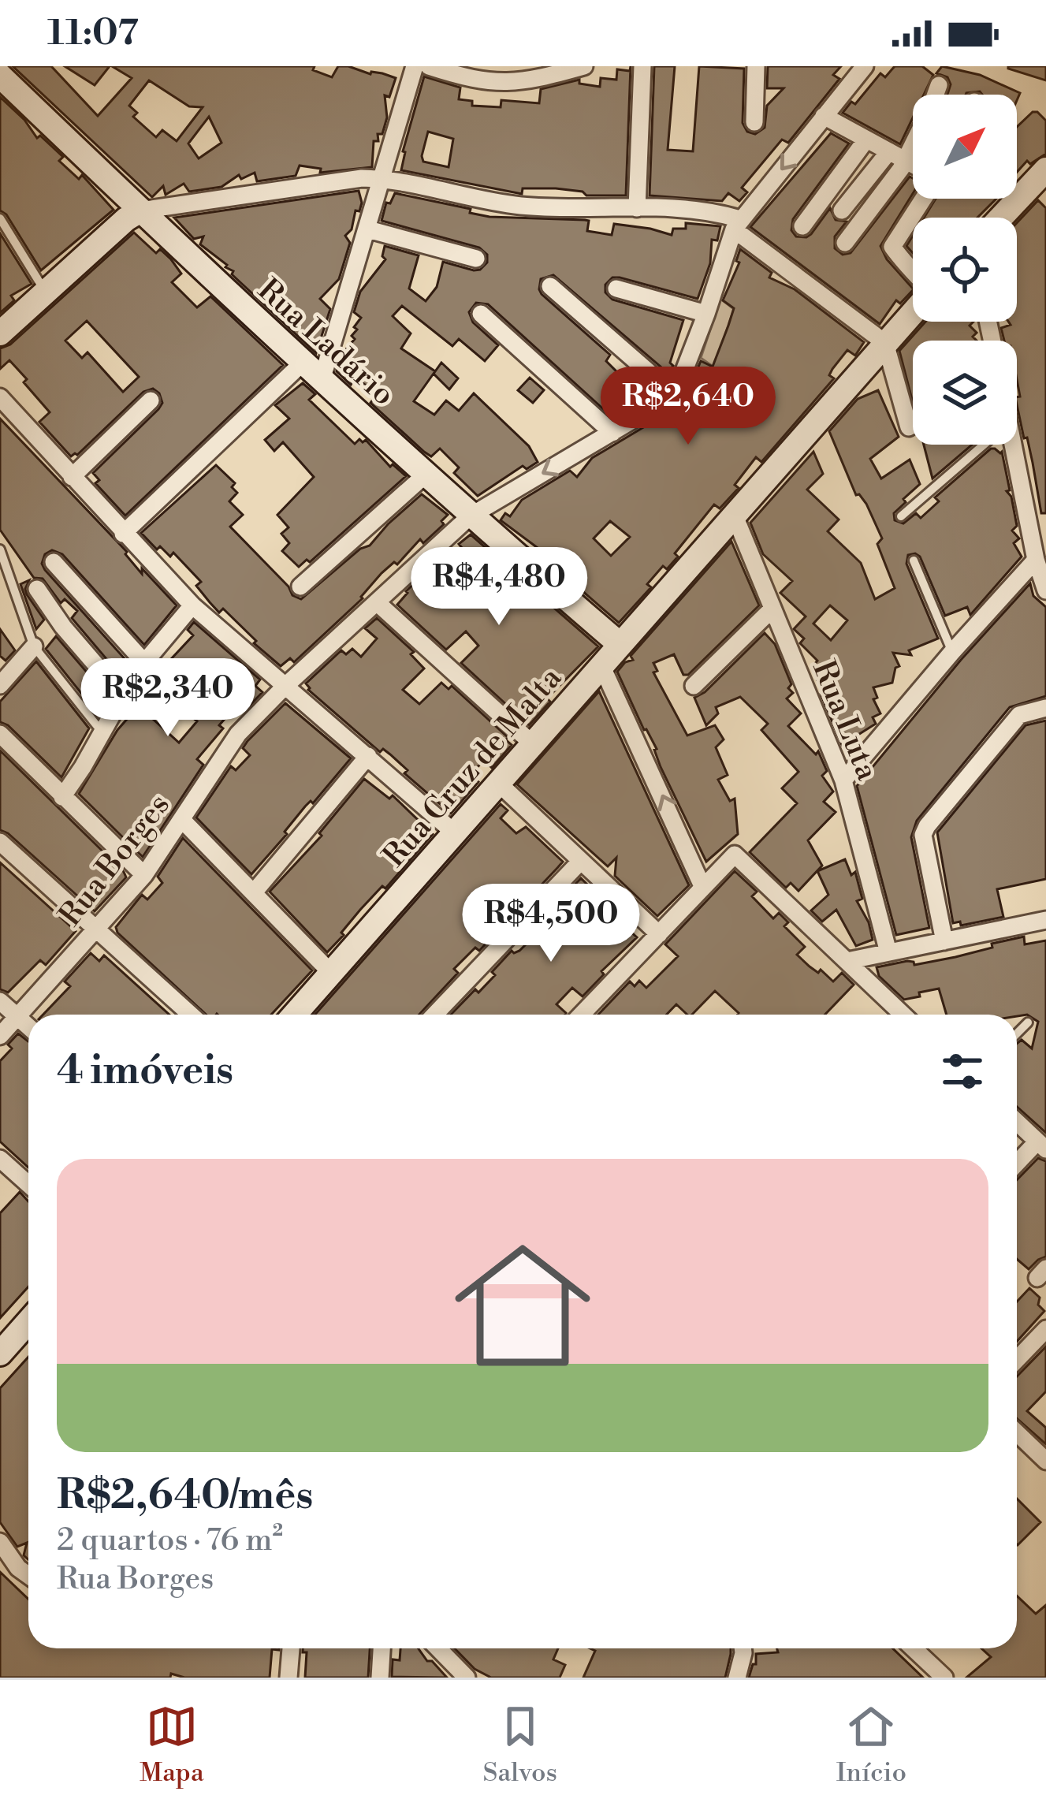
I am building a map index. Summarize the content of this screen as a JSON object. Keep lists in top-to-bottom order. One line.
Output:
{"streets":{"street":["Rua Ladário","Rua Luta","Rua Cruz de Malta","Rua Borges"]},"crossings":[["Rua Ladário","Rua Cruz de Malta"],["Rua Ladário","Rua Borges"],["Rua Luta","Rua Cruz de Malta"]],"north":"top right","page":{"status":"11:07","price":["R$2,640","R$4,480","R$2,340","R$4,500"],"heading":"4 imóveis","list":[{"name":"R$2,640/mês","note":"2 quartos · 76 m² · Rua Borges"}],"tabs":["Mapa","Salvos","Início"]}}
